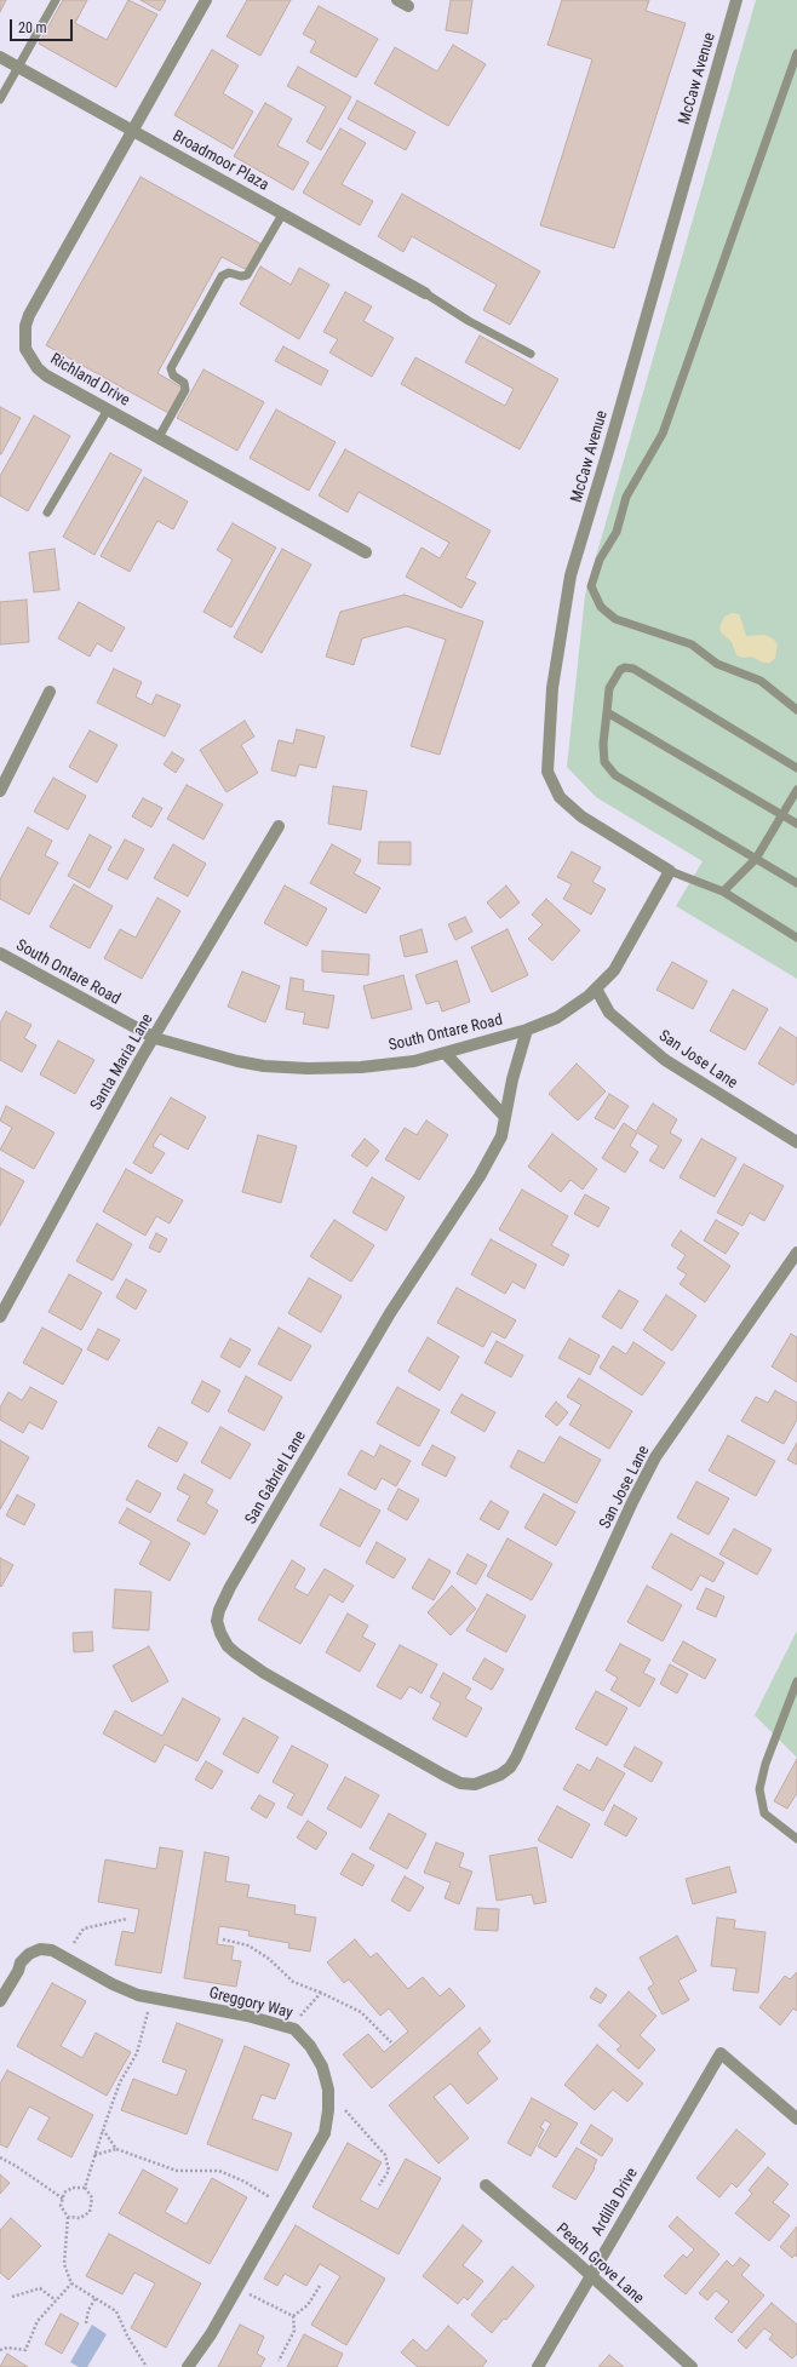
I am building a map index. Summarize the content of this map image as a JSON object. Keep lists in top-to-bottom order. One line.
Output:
{"streets":{"street":["McCaw Avenue","Broadmoor Plaza","Richland Drive","South Ontare Road","San Jose Lane","Santa Maria Lane","San Gabriel Lane","Greggory Way","Ardilla Drive","Peach Grove Lane"]},"crossings":[["McCaw Avenue","South Ontare Road"],["Broadmoor Plaza","Richland Drive"],["South Ontare Road","San Jose Lane"],["South Ontare Road","Santa Maria Lane"],["South Ontare Road","San Gabriel Lane"],["San Jose Lane","San Gabriel Lane"],["Ardilla Drive","Peach Grove Lane"]],"scale_bar":"20 m"}
